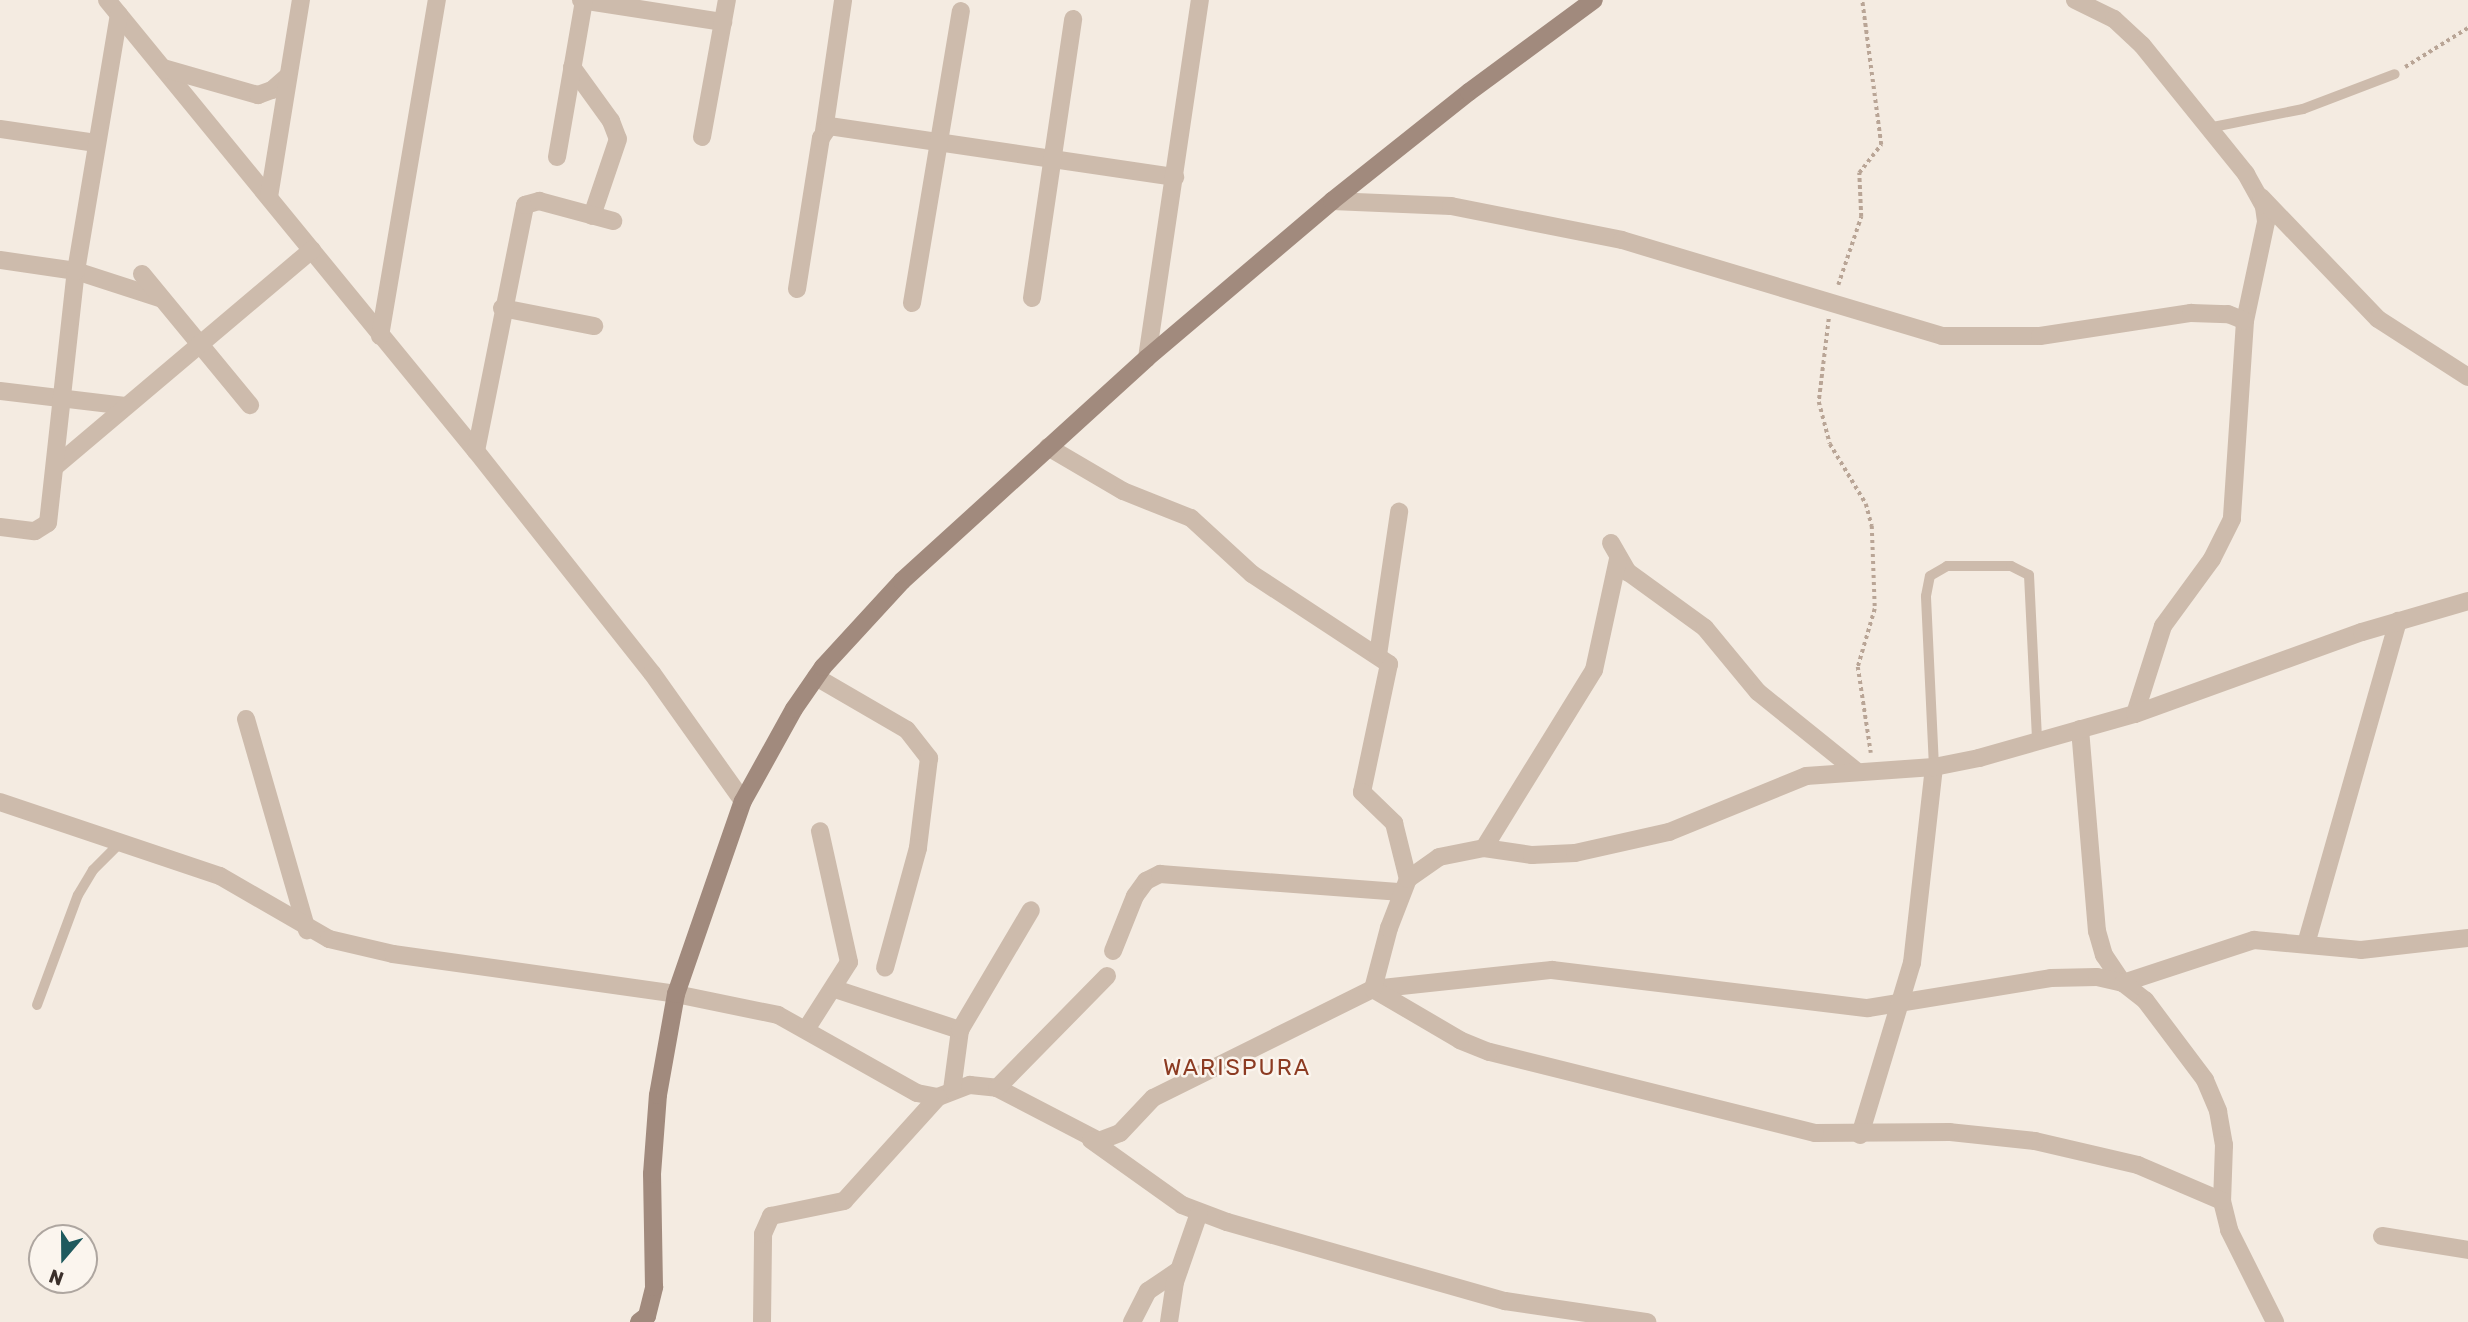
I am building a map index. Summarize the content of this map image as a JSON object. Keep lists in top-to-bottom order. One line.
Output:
{"districts":["WARISPURA"],"north":"bottom"}
